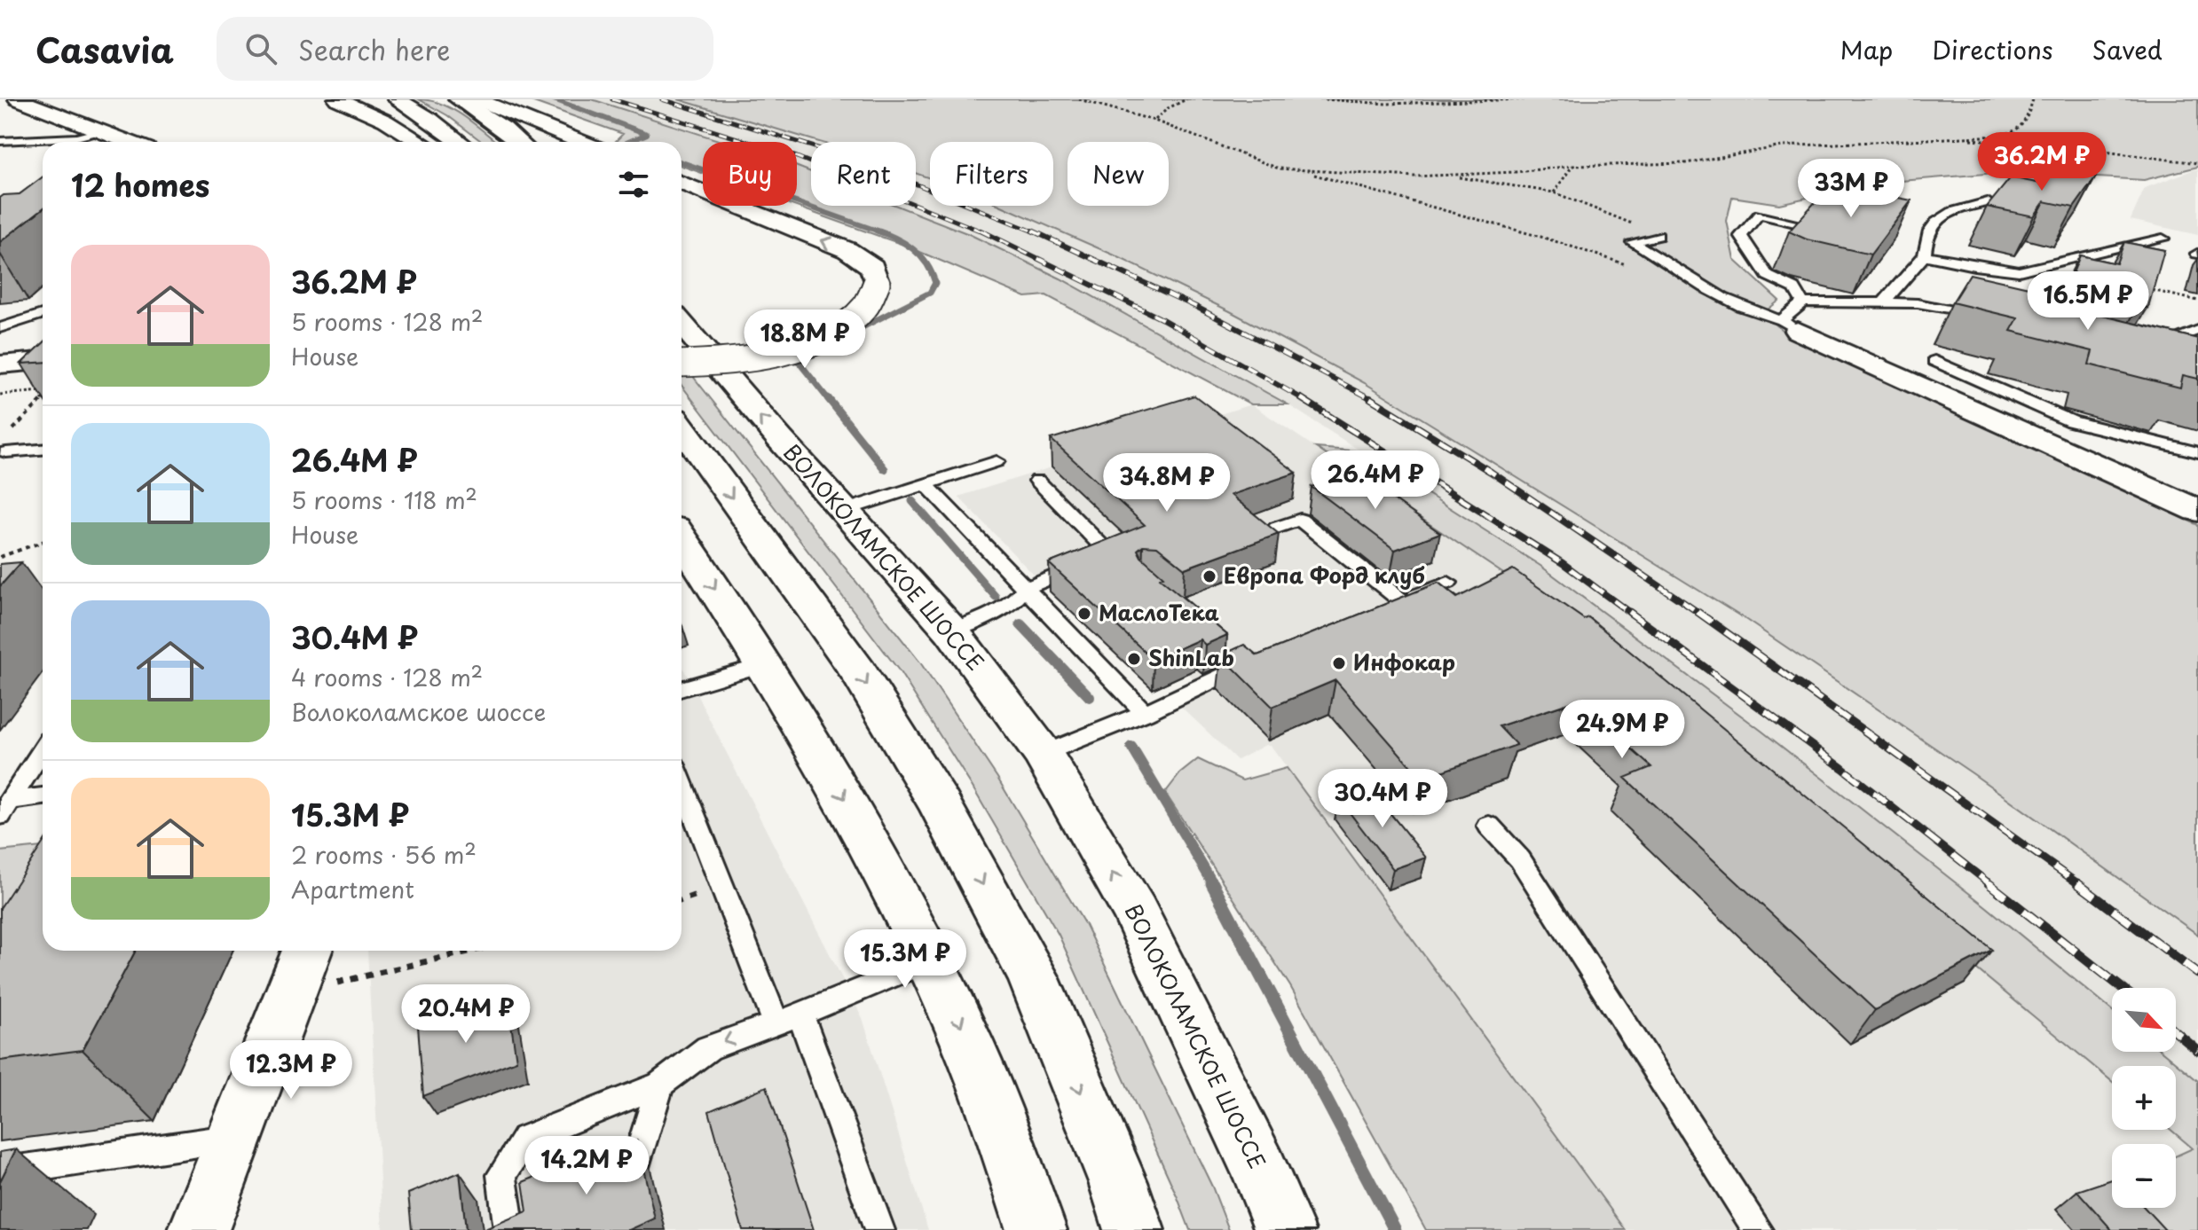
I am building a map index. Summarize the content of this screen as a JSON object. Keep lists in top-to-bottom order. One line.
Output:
{"streets":{"main road":["ВОЛОКОЛАМСКОЕ ШОССЕ"]},"places":["Европа Форд клуб","МаслоТека","ShinLab","Инфокар"],"north":"bottom right","page":{"header":"Casavia","search":"Search here","nav":["Map","Directions","Saved"],"price":["36.2M ₽","33M ₽","16.5M ₽","18.8M ₽","26.4M ₽","34.8M ₽","24.9M ₽","30.4M ₽","15.3M ₽","20.4M ₽","12.3M ₽","14.2M ₽"],"chip":["Buy","Rent","Filters","New"],"heading":"12 homes","list":[{"name":"36.2M ₽","note":"5 rooms · 128 m² · House"},{"name":"26.4M ₽","note":"5 rooms · 118 m² · House"},{"name":"30.4M ₽","note":"4 rooms · 128 m² · Волоколамское шоссе"},{"name":"15.3M ₽","note":"2 rooms · 56 m² · Apartment"}],"map_buttons":["+","−"]}}
